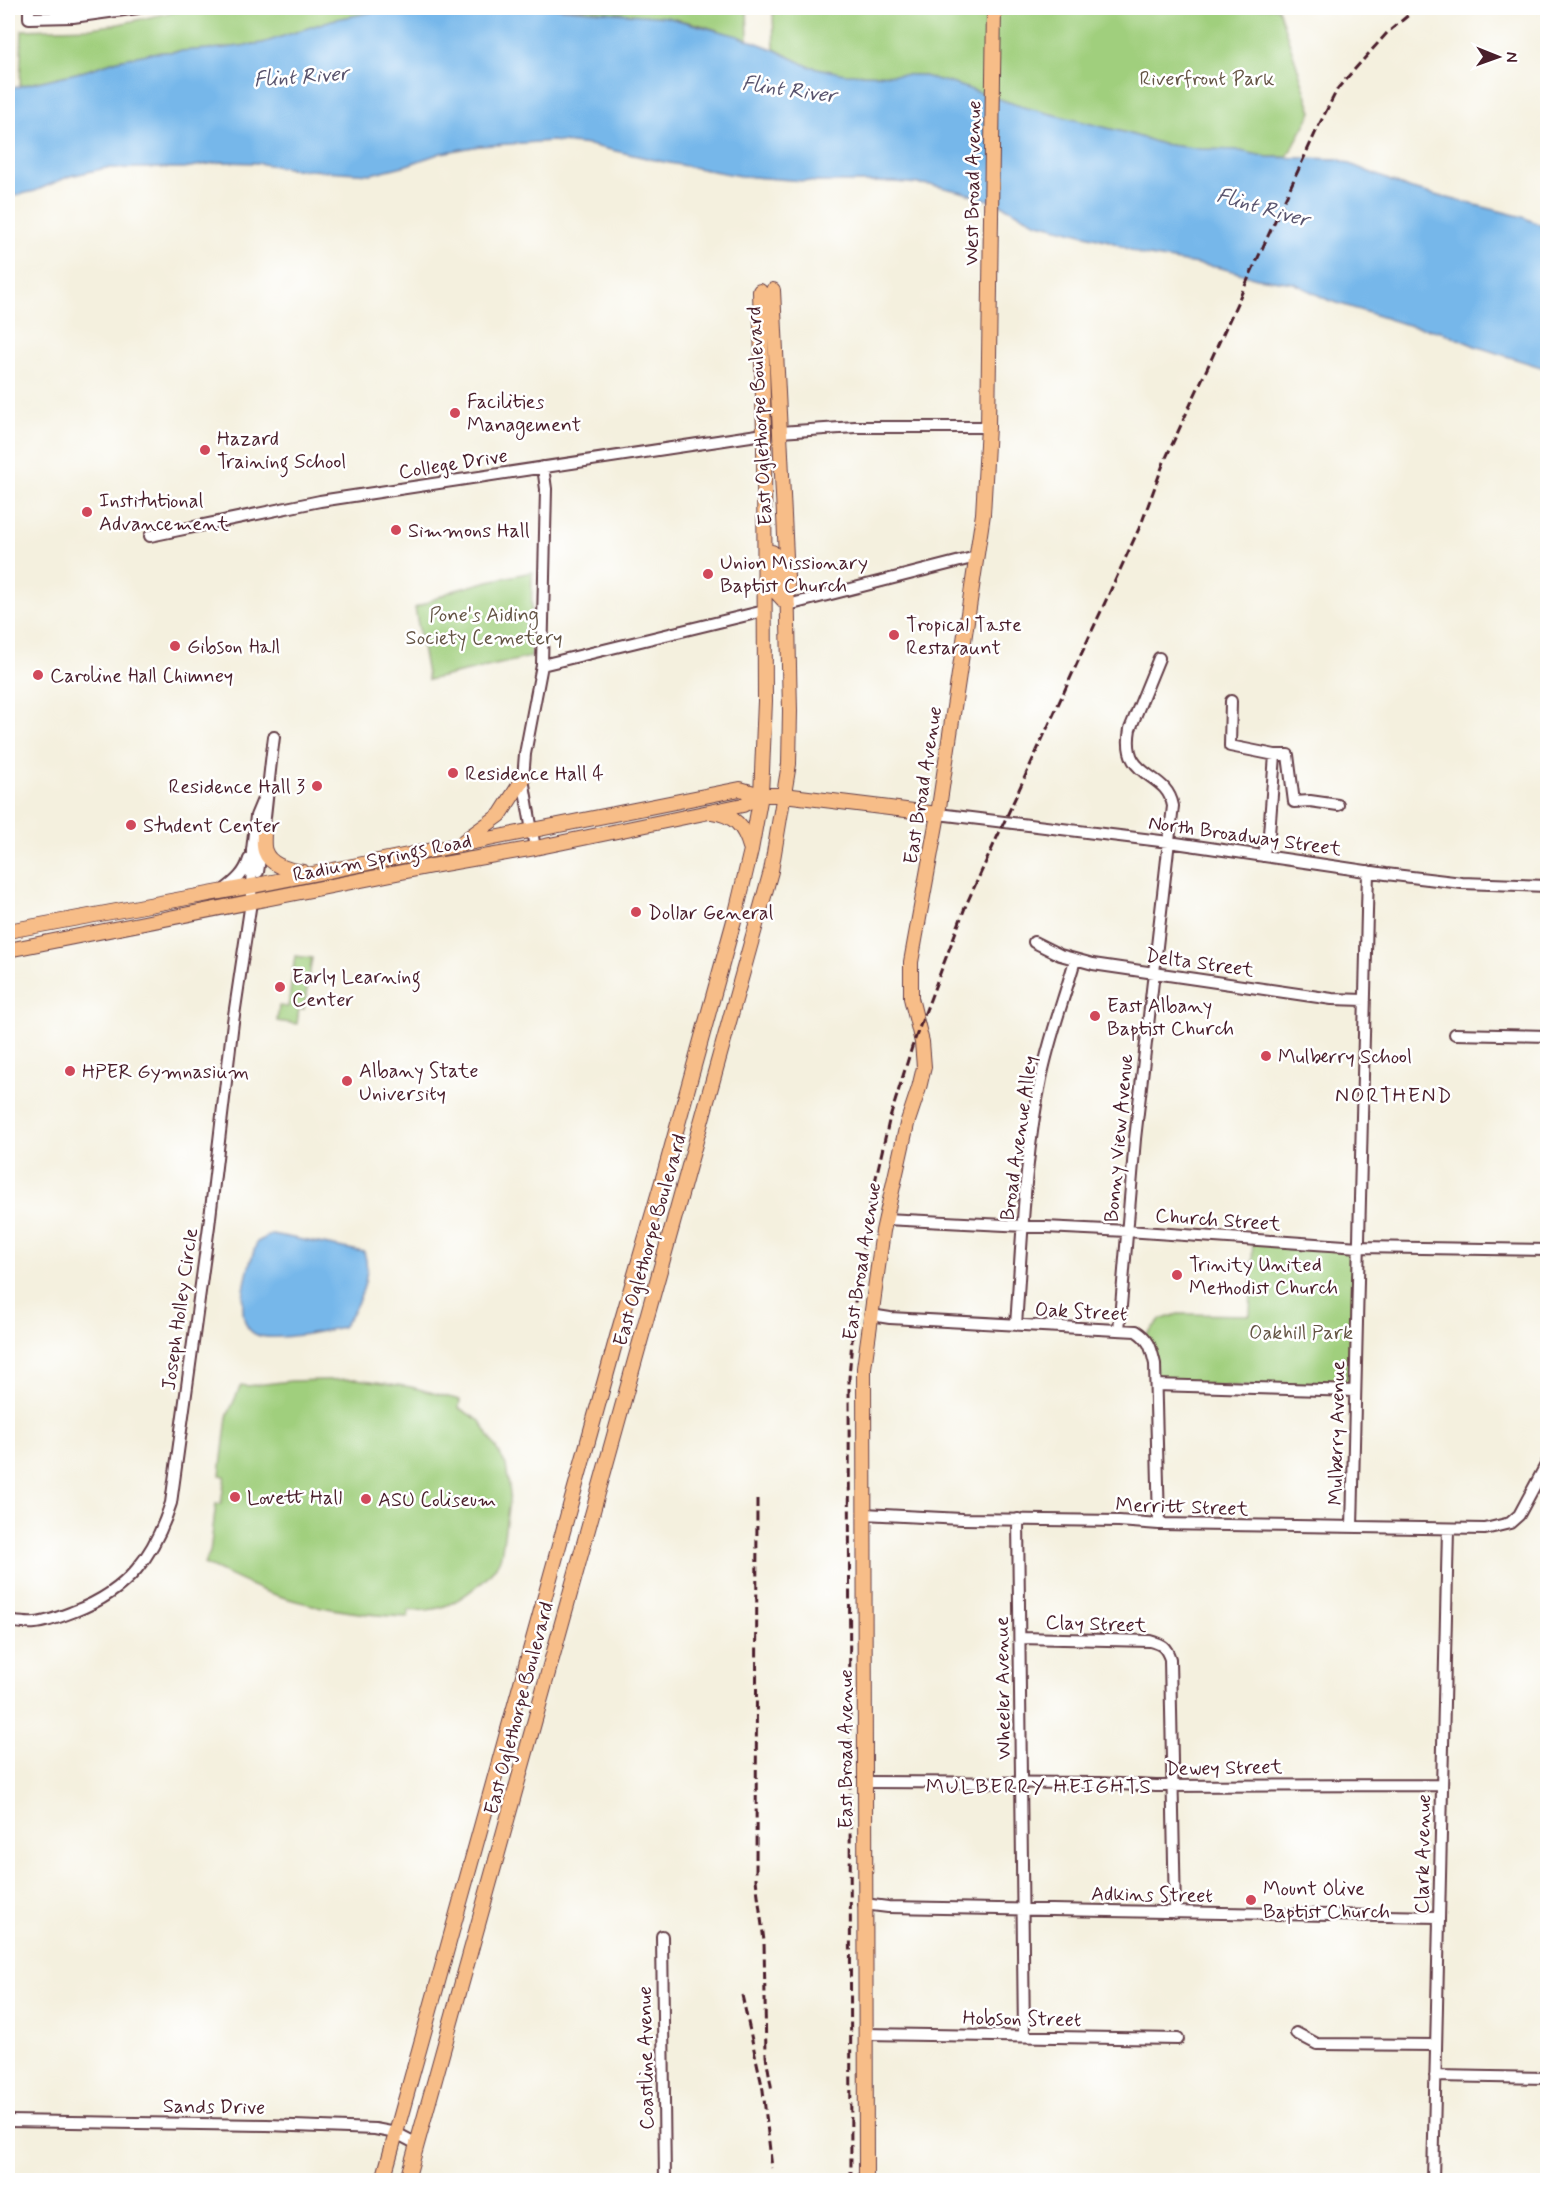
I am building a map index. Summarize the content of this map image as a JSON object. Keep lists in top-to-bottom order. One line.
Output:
{"streets":{"main road":["West Broad Avenue","East Oglethorpe Boulevard","East Broad Avenue","Radium Springs Road"],"street":["College Drive","North Broadway Street","Delta Street","Broad Avenue Alley","Bonny View Avenue","Church Street","Joseph Holley Circle","Oak Street","Mulberry Avenue","Merritt Street","Clay Street","Wheeler Avenue","Dewey Street","Clark Avenue","Adkins Street","Hobson Street","Coastline Avenue","Sands Drive"]},"crossings":[["West Broad Avenue","East Broad Avenue"],["East Oglethorpe Boulevard","College Drive"],["East Oglethorpe Boulevard","Radium Springs Road"],["East Oglethorpe Boulevard","Sands Drive"],["East Broad Avenue","North Broadway Street"],["East Broad Avenue","Radium Springs Road"],["East Broad Avenue","Church Street"],["East Broad Avenue","Oak Street"],["East Broad Avenue","Merritt Street"],["East Broad Avenue","Dewey Street"],["East Broad Avenue","Adkins Street"],["East Broad Avenue","Hobson Street"],["North Broadway Street","Radium Springs Road"],["North Broadway Street","Bonny View Avenue"],["North Broadway Street","Mulberry Avenue"],["Radium Springs Road","Joseph Holley Circle"],["Delta Street","Broad Avenue Alley"],["Delta Street","Bonny View Avenue"],["Delta Street","Mulberry Avenue"],["Broad Avenue Alley","Church Street"],["Broad Avenue Alley","Oak Street"],["Bonny View Avenue","Church Street"],["Bonny View Avenue","Oak Street"],["Church Street","Mulberry Avenue"],["Mulberry Avenue","Merritt Street"],["Merritt Street","Wheeler Avenue"],["Merritt Street","Clark Avenue"],["Clay Street","Wheeler Avenue"],["Clay Street","Dewey Street"],["Wheeler Avenue","Dewey Street"],["Wheeler Avenue","Adkins Street"],["Wheeler Avenue","Hobson Street"],["Dewey Street","Clark Avenue"],["Clark Avenue","Adkins Street"]],"districts":["NORTHEND","MULBERRY HEIGHTS"],"water":["Flint River"],"parks":["Riverfront Park","Pone's Aiding Society Cemetery","Oakhill Park"],"places":["Facilities Management","Hazard Training School","Institutional Advancement","Simmons Hall","Union Missionary Baptist Church","Tropical Taste Restaraunt","Gibson Hall","Caroline Hall Chimney","Residence Hall 4","Residence Hall 3","Student Center","Dollar General","Early Learning Center","East Albany Baptist Church","Mulberry School","HPER Gymnasium","Albany State University","Trinity United Methodist Church","Lovett Hall","ASU Coliseum","Mount Olive Baptist Church"],"north":"right"}
